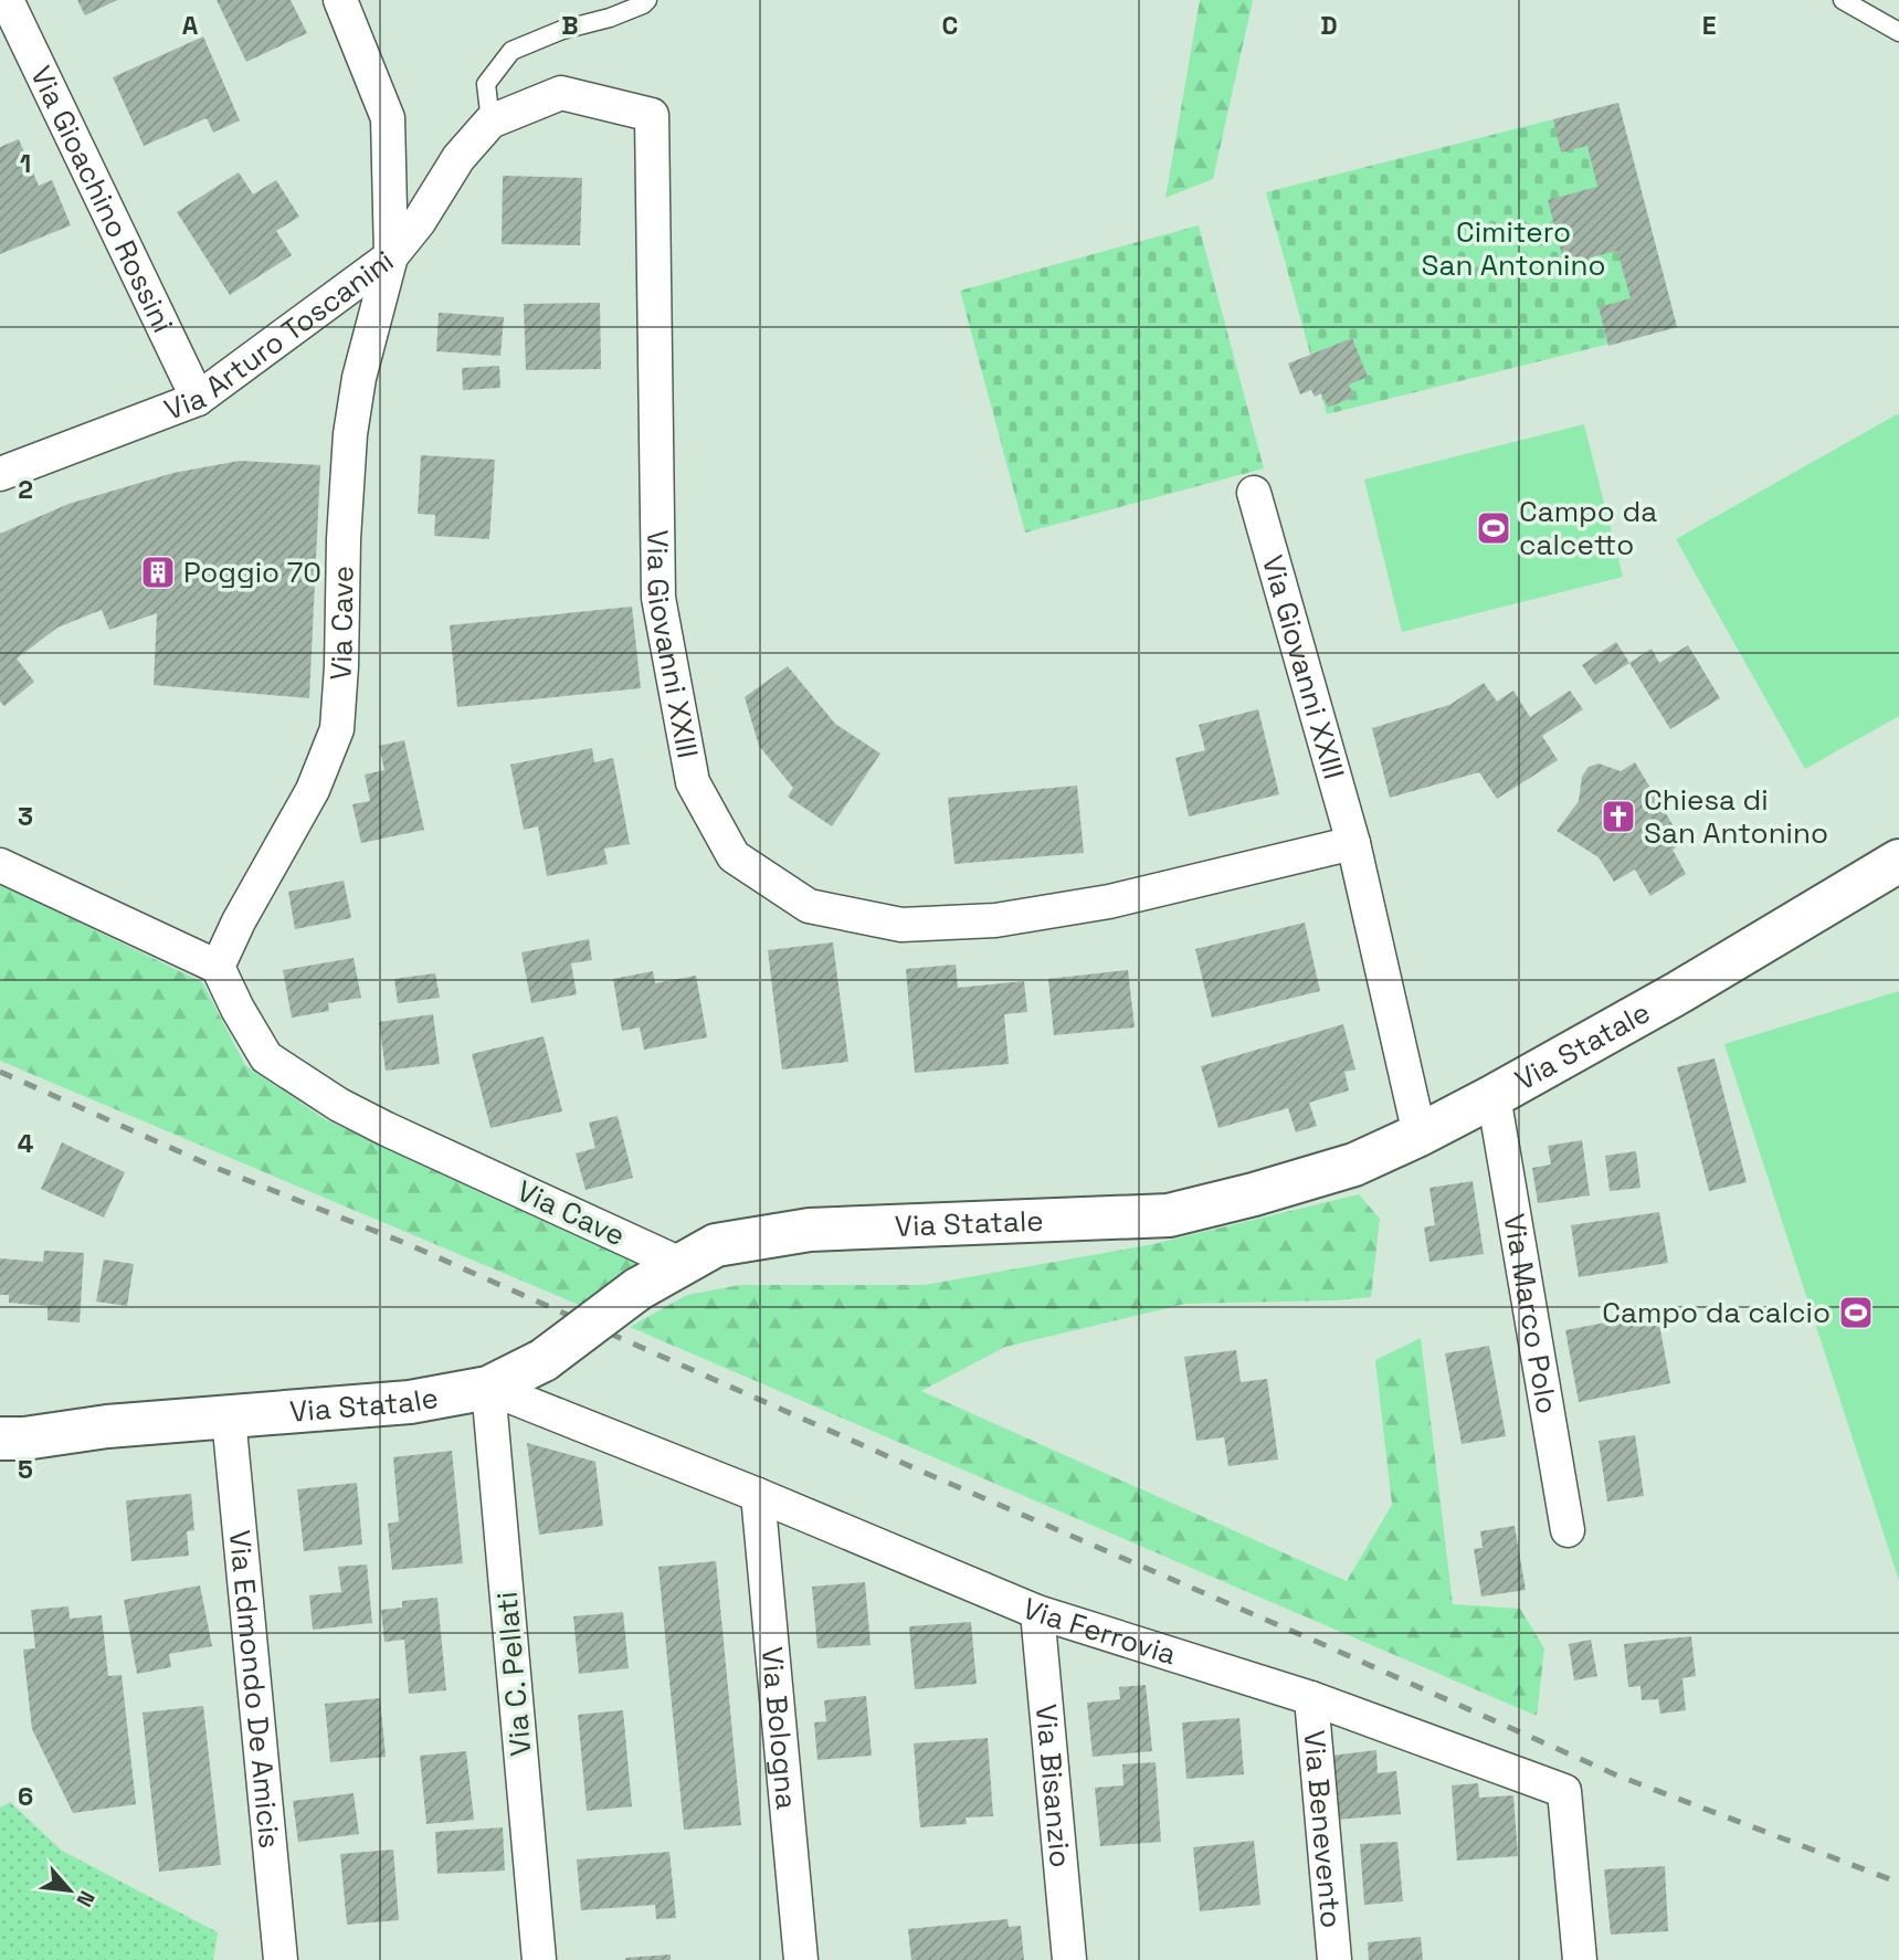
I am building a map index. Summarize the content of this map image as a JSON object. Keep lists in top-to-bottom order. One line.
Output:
{"streets":{"street":["Via Gioachino Rossini","Via Arturo Toscanini","Via Cave","Via Giovanni XXIII","Via Statale","Via Marco Polo","Via Ferrovia","Via C. Pellati","Via Edmondo De Amicis","Via Bologna","Via Bisanzio","Via Benevento"]},"crossings":[["Via Gioachino Rossini","Via Arturo Toscanini"],["Via Arturo Toscanini","Via Cave"],["Via Arturo Toscanini","Via Giovanni XXIII"],["Via Cave","Via Giovanni XXIII"],["Via Cave","Via Statale"],["Via Giovanni XXIII","Via Statale"],["Via Statale","Via Marco Polo"],["Via Statale","Via Ferrovia"],["Via Statale","Via C. Pellati"],["Via Statale","Via Edmondo De Amicis"],["Via Ferrovia","Via C. Pellati"],["Via Ferrovia","Via Bologna"],["Via Ferrovia","Via Bisanzio"],["Via Ferrovia","Via Benevento"]],"parks":["Cimitero San Antonino"],"places":{"sports":["Campo da calcetto","Campo da calcio"],"building":["Poggio 70"],"church":["Chiesa di San Antonino"]},"north":"bottom right","grid":{"columns":["A","B","C","D","E"],"rows":["1","2","3","4","5","6"]}}
